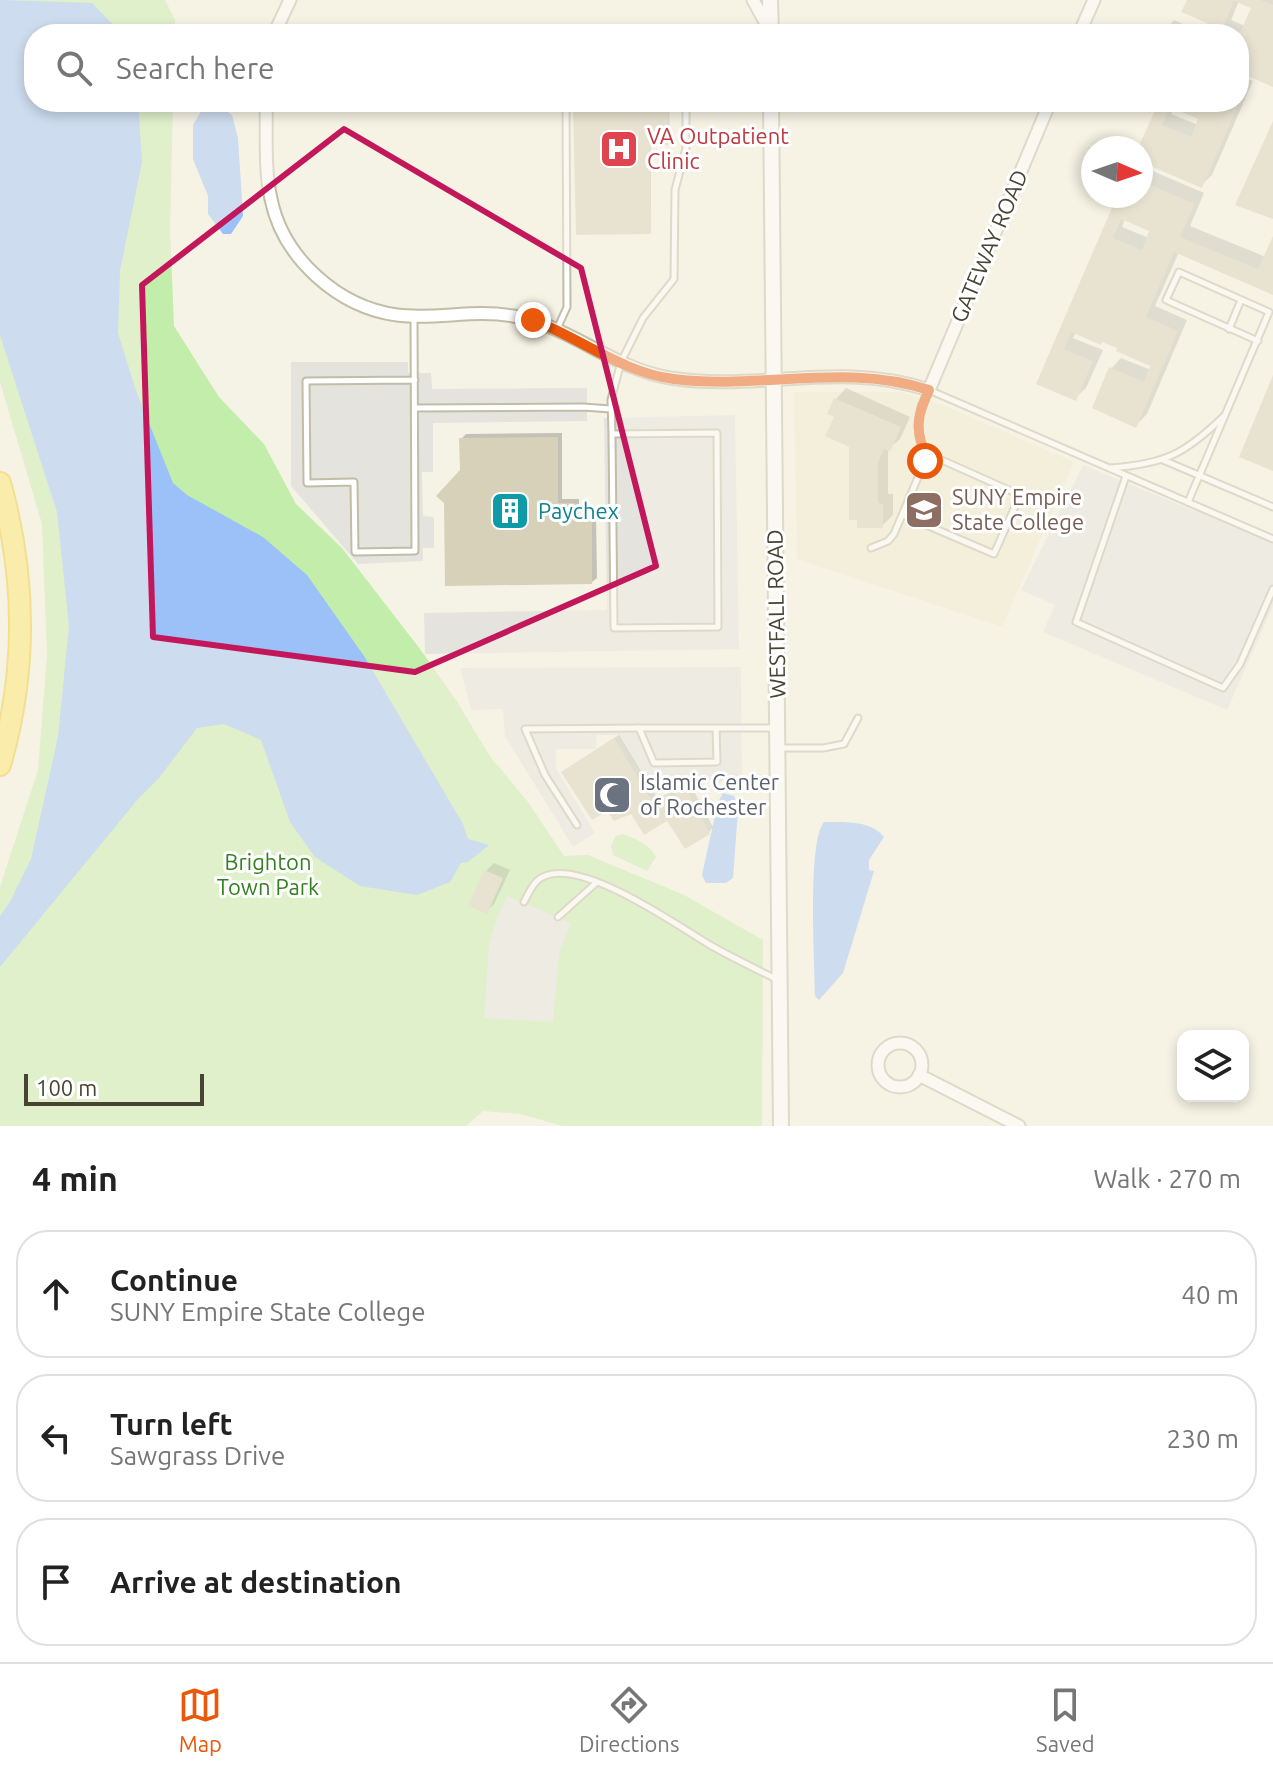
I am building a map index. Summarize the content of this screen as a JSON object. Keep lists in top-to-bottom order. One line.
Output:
{"streets":{"street":["GATEWAY ROAD","WESTFALL ROAD"]},"parks":["Brighton Town Park"],"places":{"hospital":["VA Outpatient Clinic"],"school or university":["SUNY Empire State College"],"building":["Paychex"],"mosque":["Islamic Center of Rochester"]},"scale_bar":"100 m","north":"right","page":{"search":"Search here","scale":"100 m","heading":["4 min","Walk · 270 m"],"list":[["Continue","SUNY Empire State College","40 m"],["Turn left","Sawgrass Drive","230 m"],"Arrive at destination"],"nav":["Map","Directions","Saved"]}}
